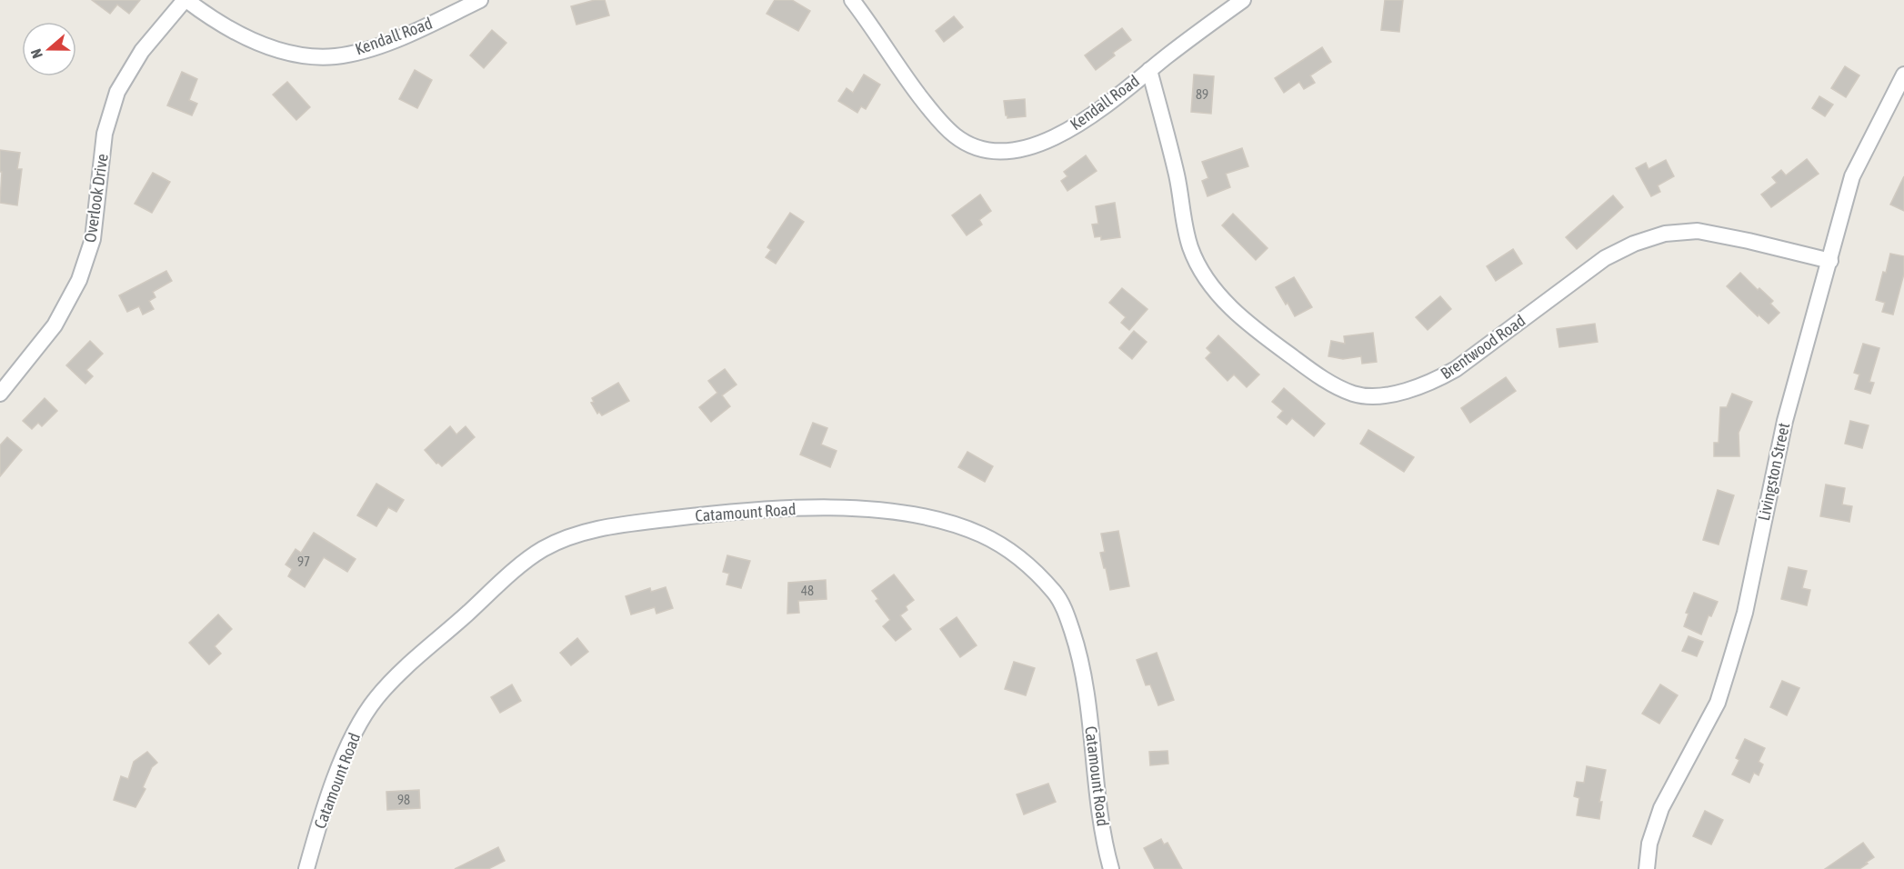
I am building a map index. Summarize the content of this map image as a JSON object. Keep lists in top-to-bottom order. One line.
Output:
{"streets":{"street":["Kendall Road","Overlook Drive","Brentwood Road","Livingston Street","Catamount Road"]},"crossings":[["Kendall Road","Overlook Drive"],["Kendall Road","Brentwood Road"],["Brentwood Road","Livingston Street"]],"house_numbers":["89","97","48","98"],"north":"left"}
